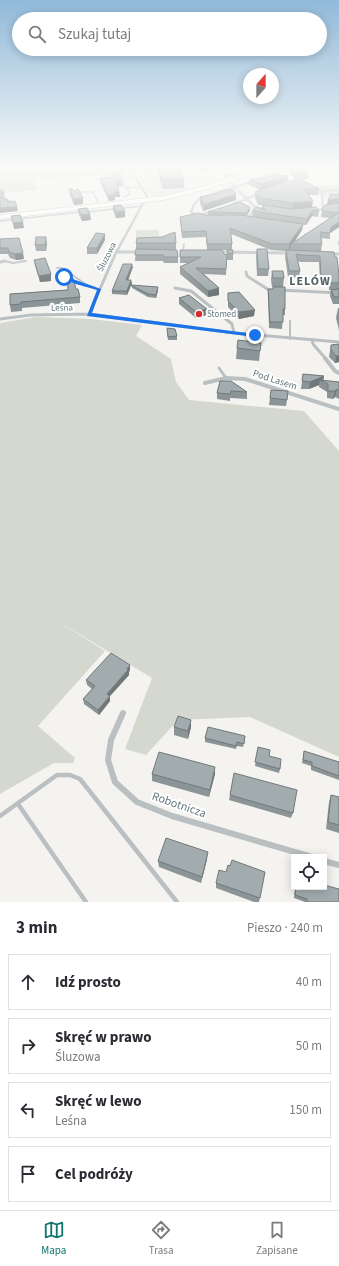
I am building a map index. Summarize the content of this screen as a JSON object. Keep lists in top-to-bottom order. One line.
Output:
{"streets":{"street":["Śluzowa","Leśna","Pod Lasem","Robotnicza"]},"crossings":[["Śluzowa","Leśna"]],"districts":["LELÓW"],"places":["Stomed"],"north":"top","page":{"search":"Szukaj tutaj","heading":["3 min","Pieszo · 240 m"],"list":[["Idź prosto","40 m"],["Skręć w prawo","Śluzowa","50 m"],["Skręć w lewo","Leśna","150 m"],"Cel podróży"],"nav":["Mapa","Trasa","Zapisane"]}}
